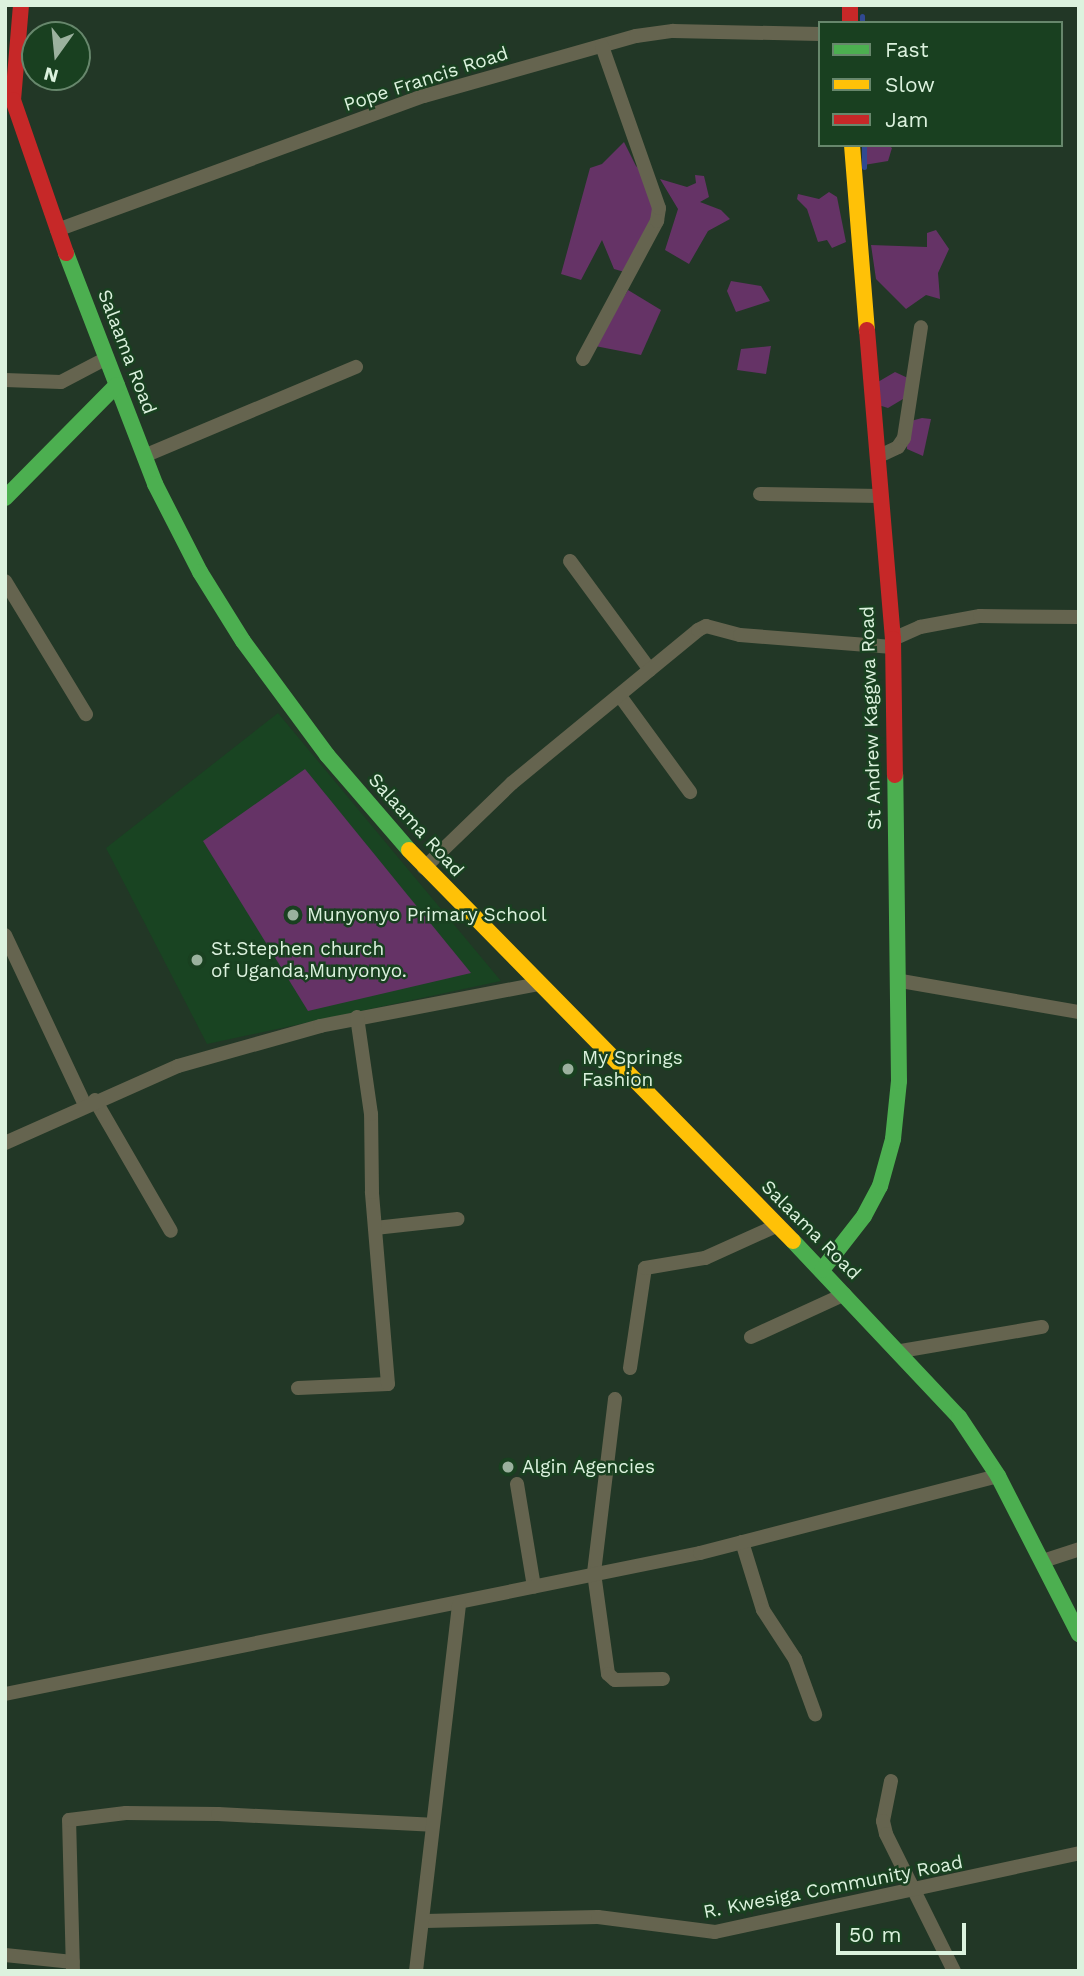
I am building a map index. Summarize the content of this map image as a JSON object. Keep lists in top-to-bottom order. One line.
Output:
{"streets":{"main road":["Salaama Road","St Andrew Kaggwa Road"],"street":["Pope Francis Road","R. Kwesiga Community Road"]},"crossings":[["Pope Francis Road","Salaama Road"],["Salaama Road","St Andrew Kaggwa Road"]],"places":["Munyonyo Primary School","St.Stephen church of Uganda,Munyonyo.","My Springs Fashion","Algin Agencies"],"legend":["Fast","Slow","Jam"],"scale_bar":"50 m","north":"bottom"}
